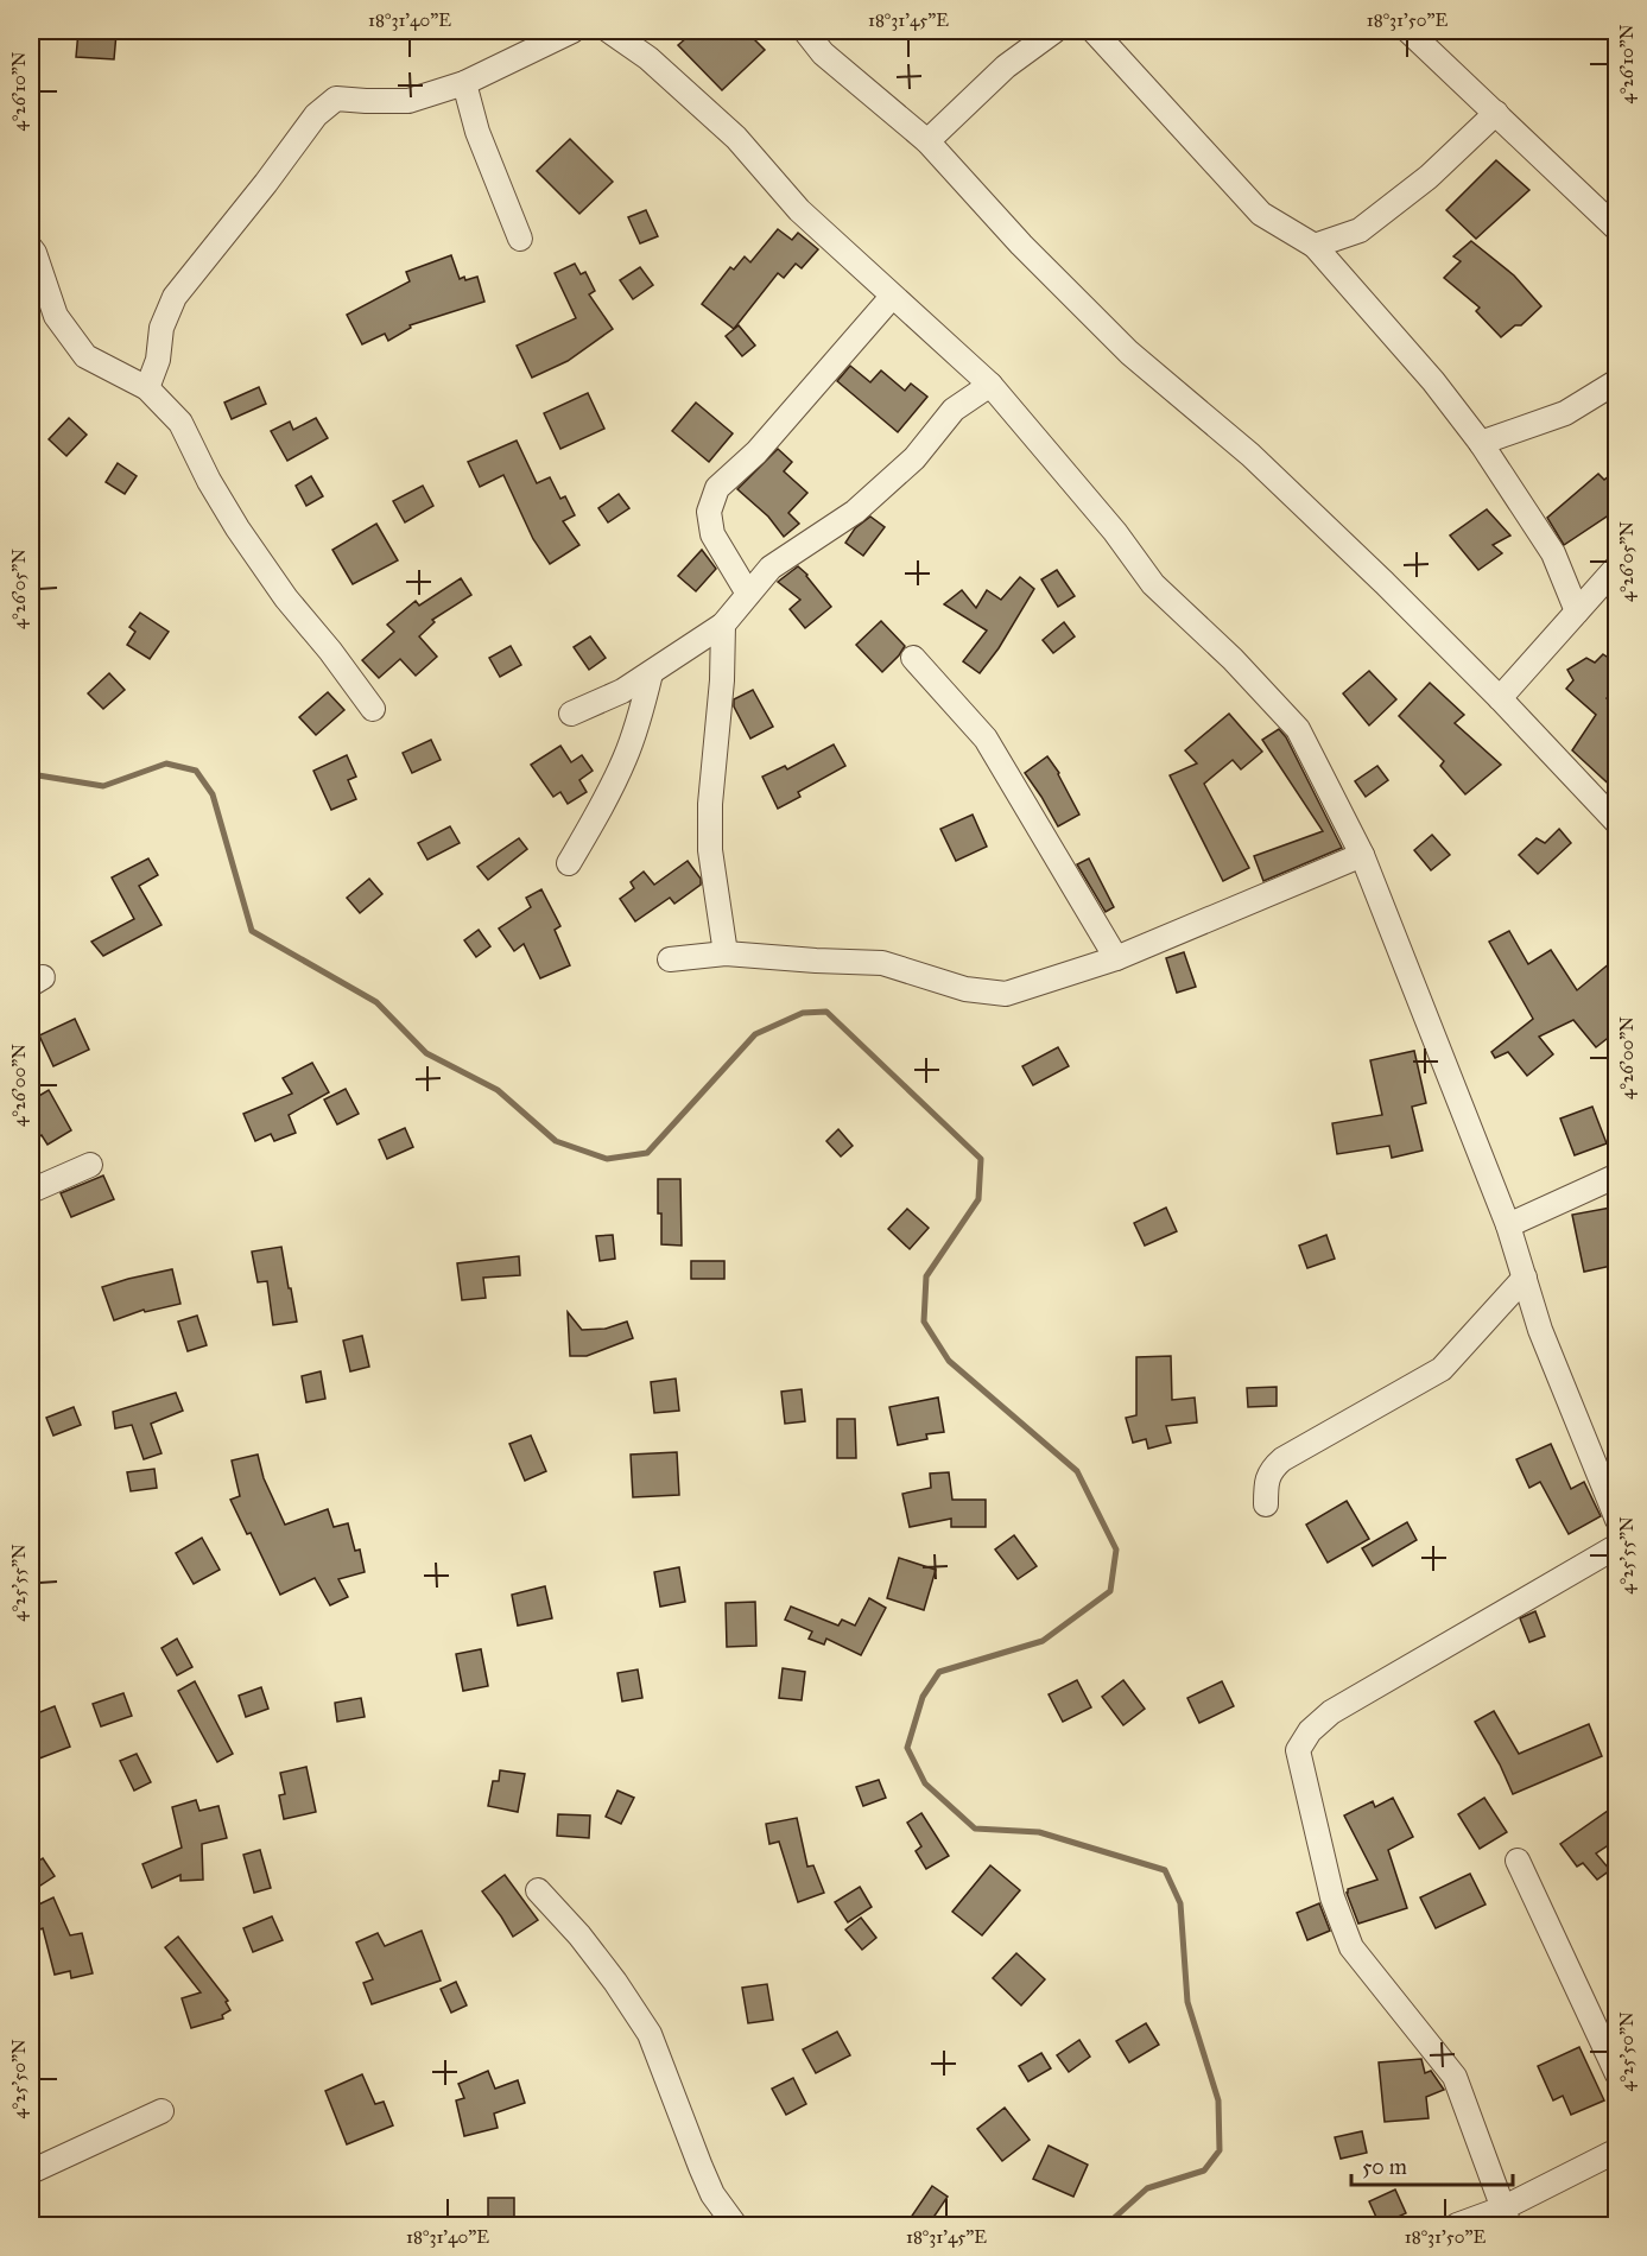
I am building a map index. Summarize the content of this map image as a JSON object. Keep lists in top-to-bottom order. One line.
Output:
{"scale_bar":"50 m","coordinates":["18°31'40\"E","18°31'45\"E","18°31'50\"E","4°26'10\"N","4°26'05\"N","4°26'00\"N","4°25'55\"N","4°25'50\"N"]}
